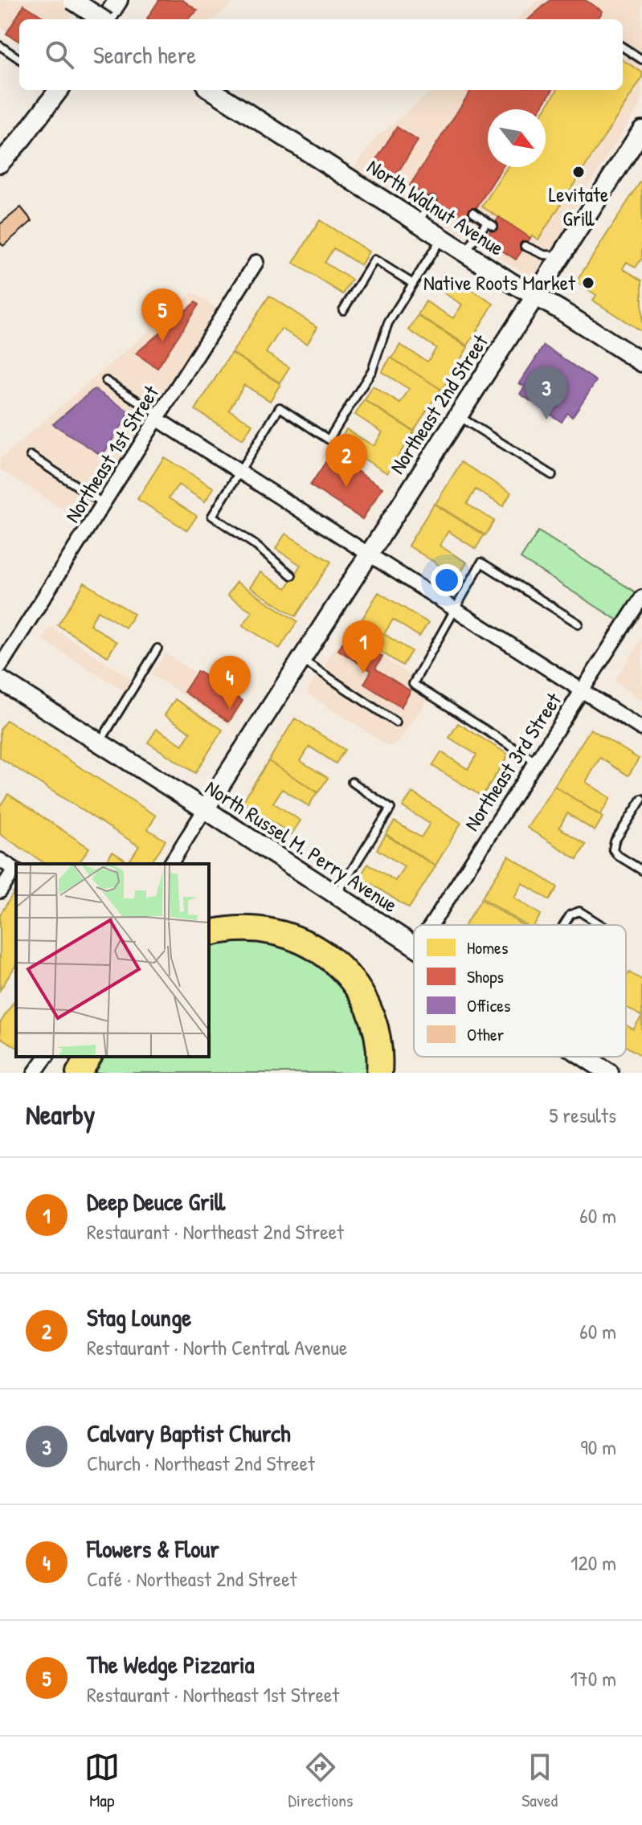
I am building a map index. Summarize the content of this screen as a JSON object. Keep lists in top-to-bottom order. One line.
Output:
{"streets":{"street":["North Walnut Avenue","Northeast 2nd Street","Northeast 1st Street","Northeast 3rd Street","North Russel M. Perry Avenue"]},"crossings":[["North Walnut Avenue","Northeast 2nd Street"],["Northeast 2nd Street","North Russel M. Perry Avenue"]],"places":["Levitate Grill","Native Roots Market"],"legend":["Homes","Shops","Offices","Other"],"north":"bottom right","page":{"search":"Search here","pins":["5","3","2","1","4"],"heading":["Nearby","5 results"],"list":[{"mark":"1","name":"Deep Deuce Grill","note":"Restaurant · Northeast 2nd Street","value":"60 m"},{"mark":"2","name":"Stag Lounge","note":"Restaurant · North Central Avenue","value":"60 m"},{"mark":"3","name":"Calvary Baptist Church","note":"Church · Northeast 2nd Street","value":"90 m"},{"mark":"4","name":"Flowers & Flour","note":"Café · Northeast 2nd Street","value":"120 m"},{"mark":"5","name":"The Wedge Pizzaria","note":"Restaurant · Northeast 1st Street","value":"170 m"}],"nav":["Map","Directions","Saved"]}}
